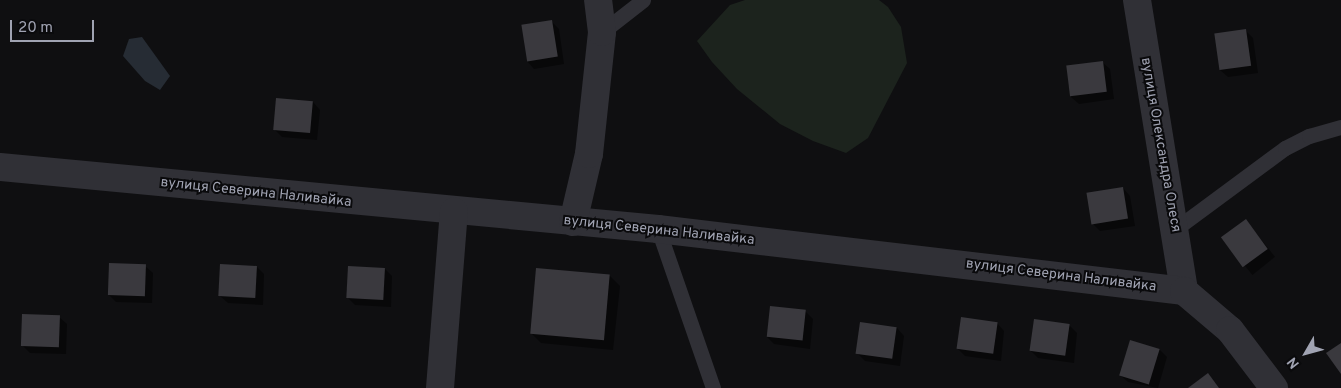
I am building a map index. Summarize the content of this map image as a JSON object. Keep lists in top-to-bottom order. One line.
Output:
{"streets":{"street":["вулиця Олександра Олеся","вулиця Северина Наливайка"]},"crossings":[["вулиця Олександра Олеся","вулиця Северина Наливайка"]],"scale_bar":"20 m","north":"bottom left"}
